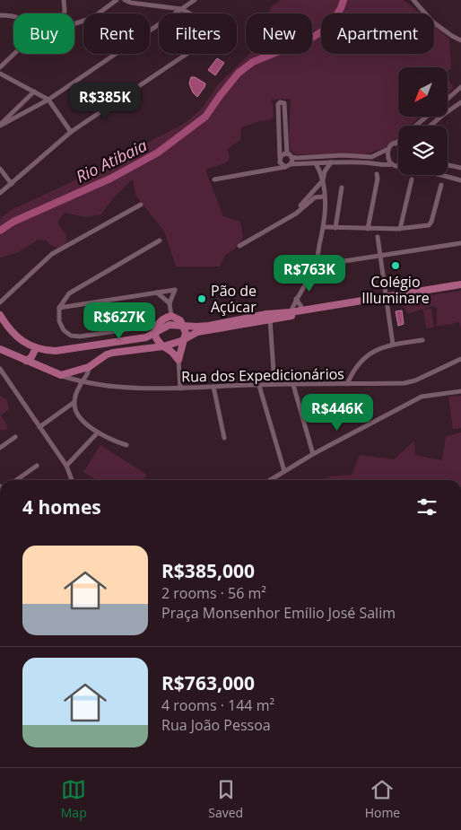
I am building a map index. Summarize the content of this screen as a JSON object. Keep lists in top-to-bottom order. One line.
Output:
{"streets":{"street":["Rua dos Expedicionários"]},"water":["Rio Atibaia"],"places":["Colégio Illuminare","Pão de Açúcar"],"north":"bottom left","page":{"chip":["Buy","Rent","Filters","New","Apartment"],"price":["R$385K","R$763K","R$627K","R$446K"],"heading":"4 homes","list":[{"name":"R$385,000","note":"2 rooms · 56 m² · Praça Monsenhor Emílio José Salim"},{"name":"R$763,000","note":"4 rooms · 144 m² · Rua João Pessoa"}],"tabs":["Map","Saved","Home"]}}
